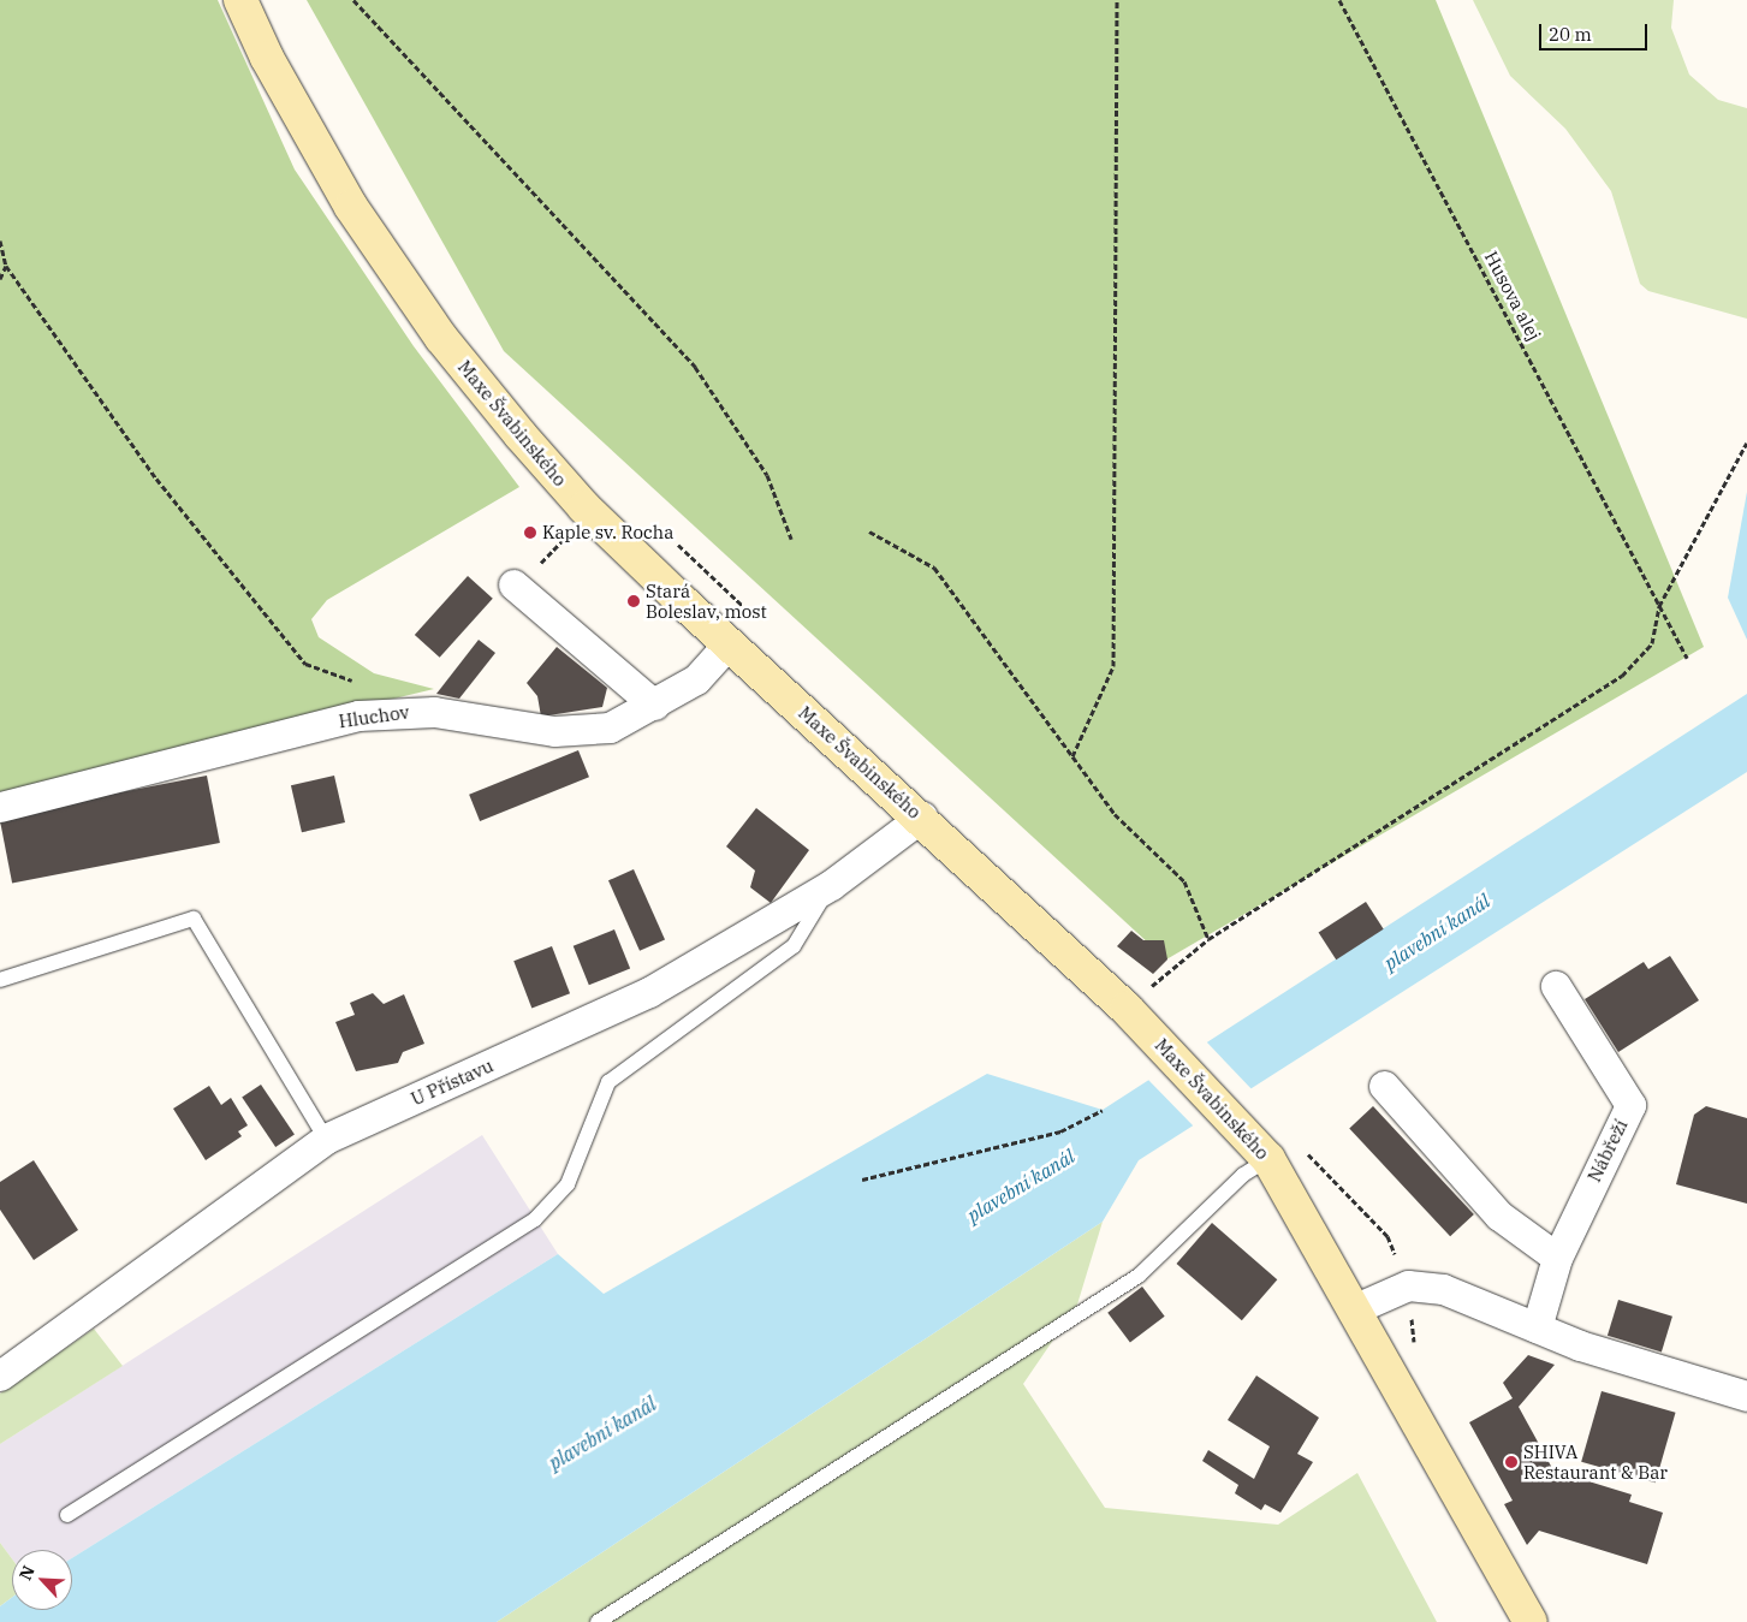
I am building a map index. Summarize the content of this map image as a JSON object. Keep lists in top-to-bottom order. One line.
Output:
{"streets":{"main road":["Maxe Švabinského"],"street":["Hluchov","U Přístavu","Nábřeží"],"path":["Husova alej"]},"crossings":[["Maxe Švabinského","Hluchov"],["Maxe Švabinského","U Přístavu"]],"water":["plavební kanál"],"places":["Kaple sv. Rocha","Stará Boleslav, most","SHIVA Restaurant & Bar"],"scale_bar":"20 m","north":"top left"}
